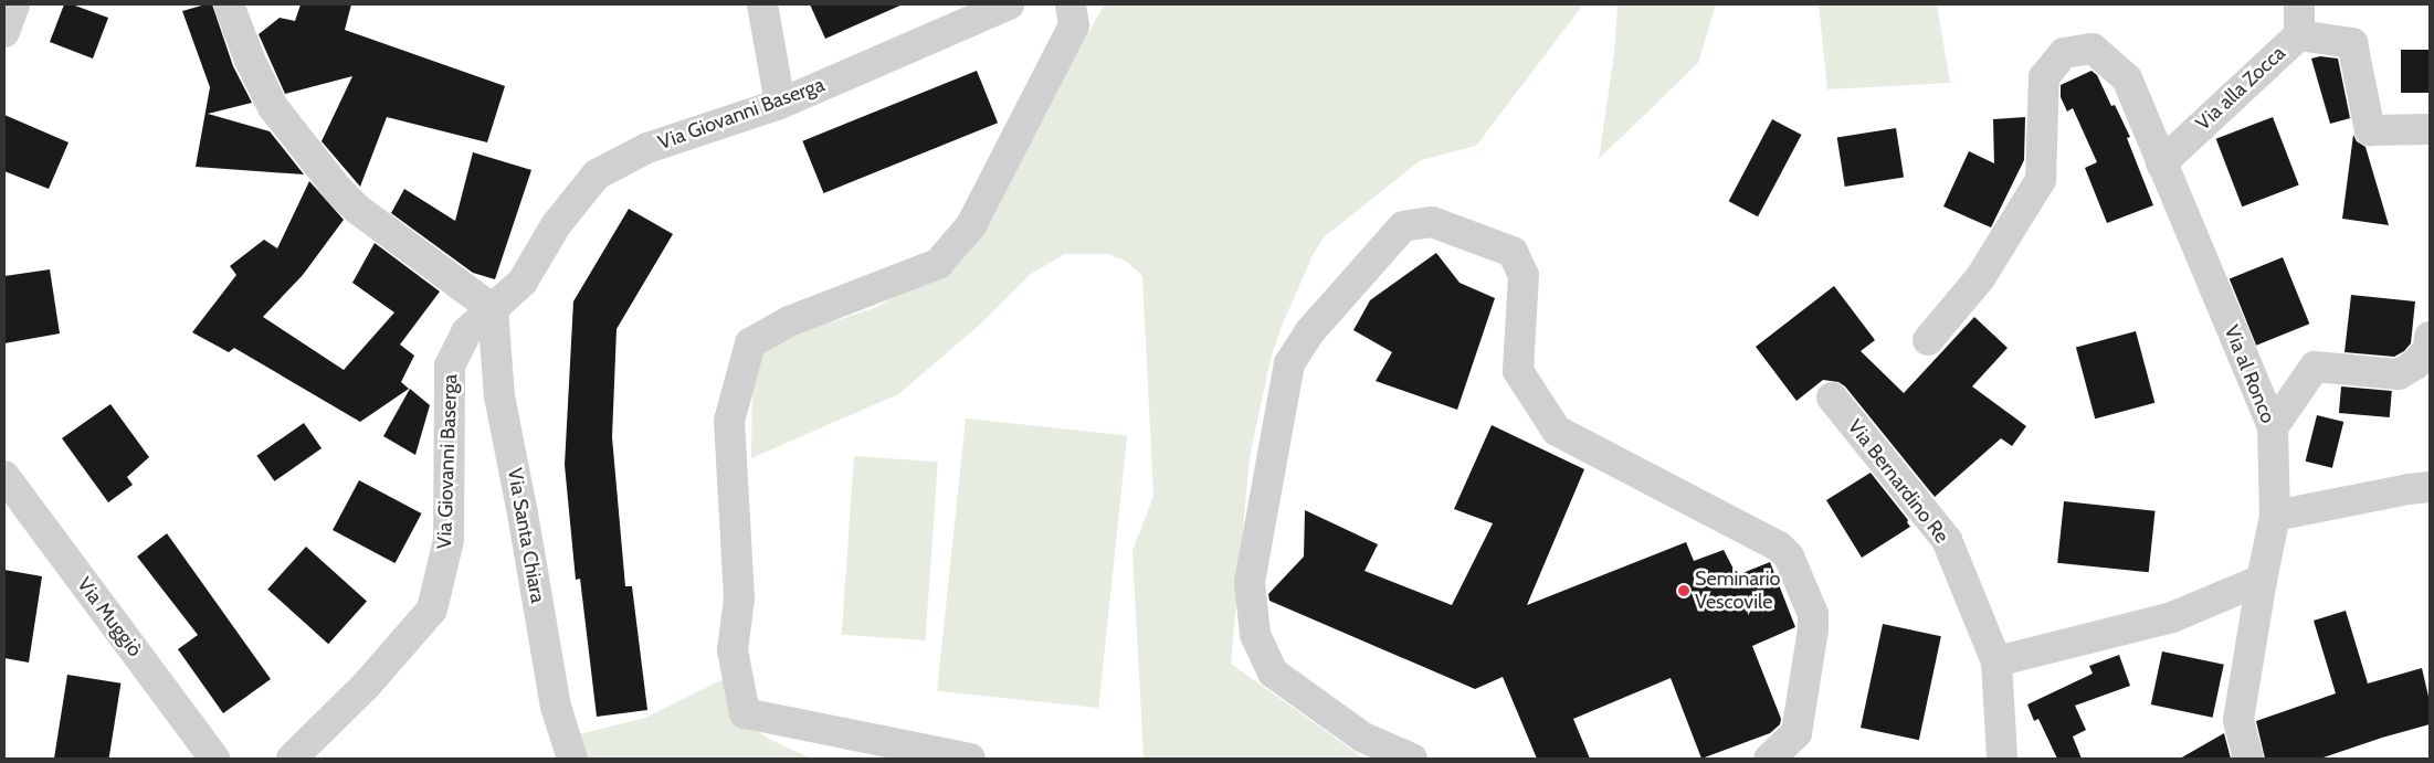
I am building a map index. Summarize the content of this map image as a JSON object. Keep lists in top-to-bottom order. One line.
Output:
{"streets":{"street":["Via alla Zocca","Via Giovanni Baserga","Via al Ronco","Via Bernardino Re","Via Santa Chiara","Via Muggiò"]},"crossings":[["Via alla Zocca","Via al Ronco"],["Via Giovanni Baserga","Via Santa Chiara"]],"places":["Seminario Vescovile"]}
